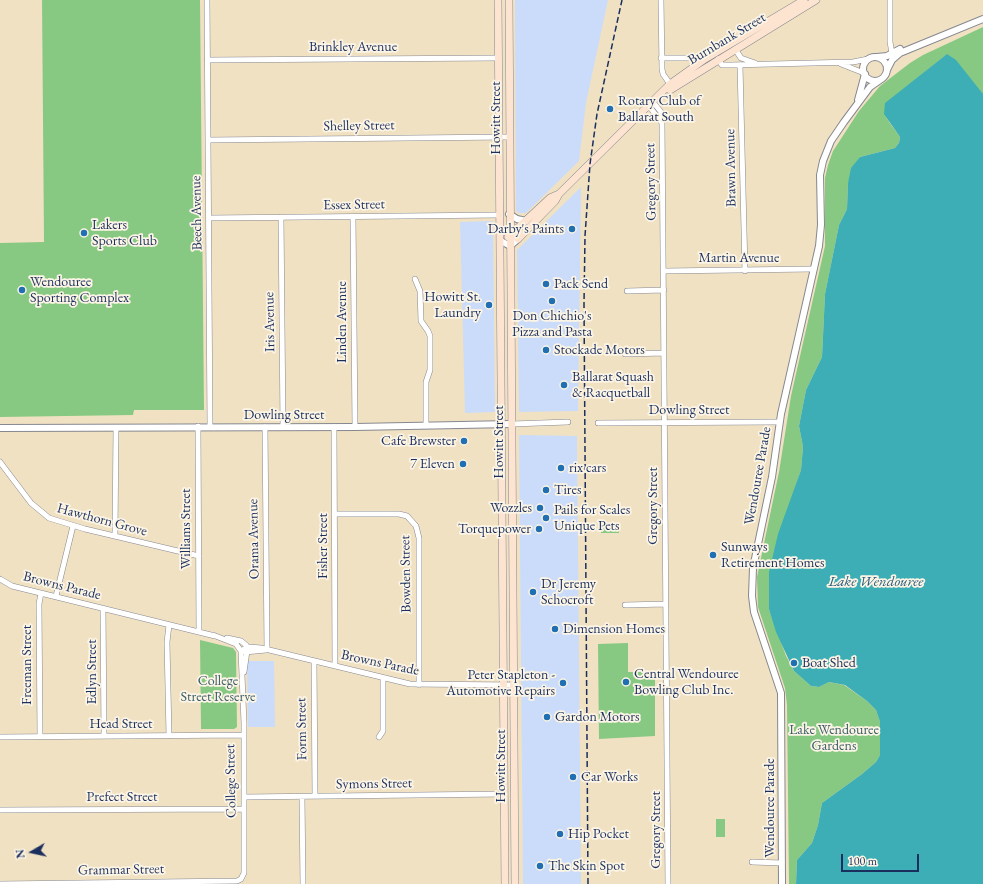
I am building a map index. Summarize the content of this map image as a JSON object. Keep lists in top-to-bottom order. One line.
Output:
{"streets":{"main road":["Burnbank Street","Howitt Street"],"street":["Brinkley Avenue","Shelley Street","Brawn Avenue","Gregory Street","Essex Street","Beech Avenue","Martin Avenue","Iris Avenue","Linden Avenue","Dowling Street","Wendouree Parade","Hawthorn Grove","Williams Street","Orama Avenue","Fisher Street","Bowden Street","Browns Parade","Freeman Street","Edlyn Street","Head Street","Form Street","College Street","Symons Street","Prefect Street","Grammar Street"]},"crossings":[["Burnbank Street","Howitt Street"],["Burnbank Street","Gregory Street"],["Brinkley Avenue","Howitt Street"],["Brinkley Avenue","Beech Avenue"],["Howitt Street","Shelley Street"],["Howitt Street","Essex Street"],["Howitt Street","Dowling Street"],["Howitt Street","Browns Parade"],["Howitt Street","Symons Street"],["Shelley Street","Beech Avenue"],["Brawn Avenue","Martin Avenue"],["Gregory Street","Martin Avenue"],["Gregory Street","Dowling Street"],["Essex Street","Beech Avenue"],["Essex Street","Iris Avenue"],["Essex Street","Linden Avenue"],["Beech Avenue","Dowling Street"],["Martin Avenue","Wendouree Parade"],["Iris Avenue","Dowling Street"],["Linden Avenue","Dowling Street"],["Dowling Street","Wendouree Parade"],["Dowling Street","Williams Street"],["Dowling Street","Orama Avenue"],["Dowling Street","Fisher Street"],["Hawthorn Grove","Williams Street"],["Williams Street","Browns Parade"],["Orama Avenue","Browns Parade"],["Fisher Street","Bowden Street"],["Fisher Street","Browns Parade"],["Bowden Street","Browns Parade"],["Browns Parade","Freeman Street"],["Browns Parade","Edlyn Street"],["Browns Parade","Form Street"],["Browns Parade","College Street"],["Freeman Street","Head Street"],["Edlyn Street","Head Street"],["Head Street","College Street"],["Form Street","Symons Street"],["College Street","Symons Street"],["College Street","Prefect Street"],["College Street","Grammar Street"]],"water":["Lake Wendouree"],"parks":["College Street Reserve","Lake Wendouree Gardens"],"places":["Rotary Club of Ballarat South","Darby's Paints","Lakers Sports Club","Pack Send","Wendouree Sporting Complex","Don Chichio's Pizza and Pasta","Howitt St. Laundry","Stockade Motors","Ballarat Squash & Racquetball","Cafe Brewster","7 Eleven","rix cars","Tires","Wozzles","Pails for Scales Unique Pets","Torquepower","Sunways Retirement Homes","Dr Jeremy Schocroft","Dimension Homes","Boat Shed","Central Wendouree Bowling Club Inc.","Peter Stapleton - Automotive Repairs","Gardon Motors","Car Works","Hip Pocket","The Skin Spot"],"scale_bar":"100 m","north":"left"}
